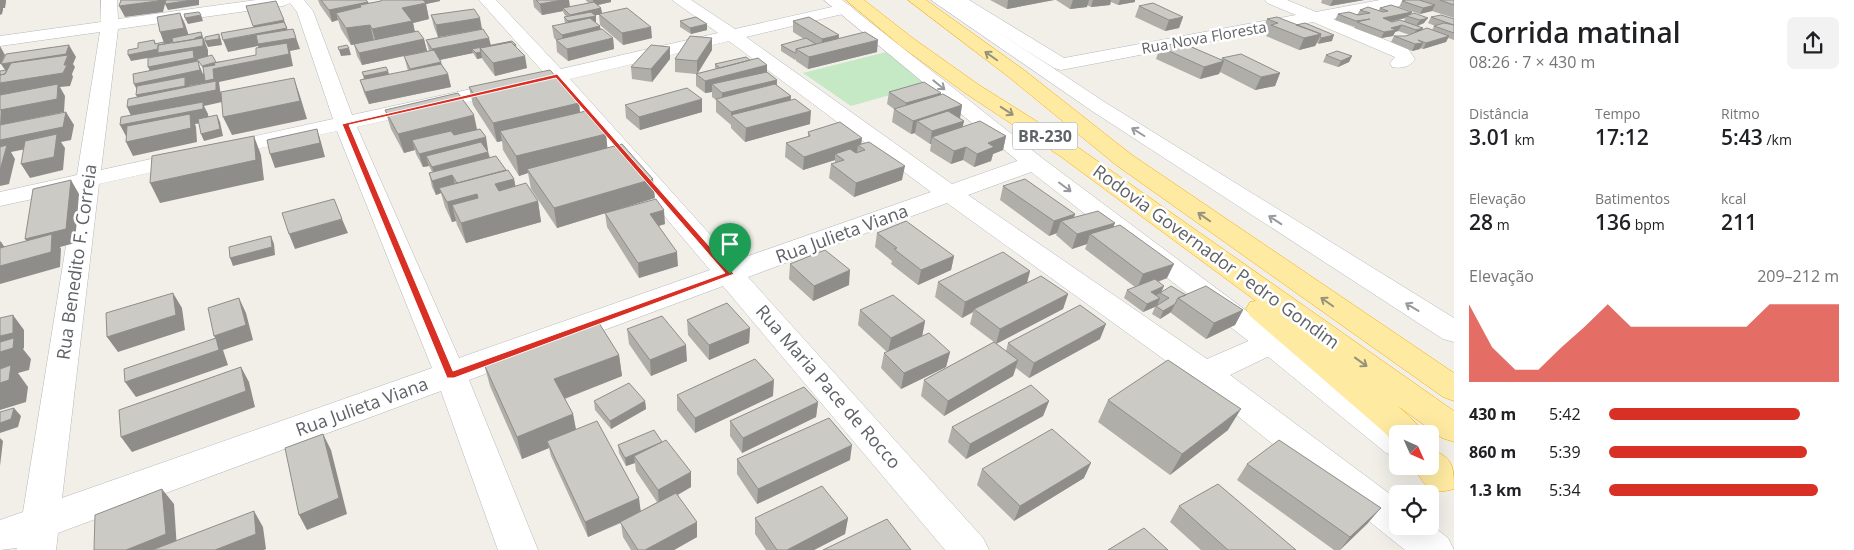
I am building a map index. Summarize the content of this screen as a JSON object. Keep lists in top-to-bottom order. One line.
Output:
{"streets":{"highway":["BR-230","Rodovia Governador Pedro Gondim"],"street":["Rua Nova Floresta","Rua Julieta Viana","Rua Benedito F. Correia","Rua Maria Pace de Rocco"]},"crossings":[["Rua Julieta Viana","Rua Benedito F. Correia"],["Rua Julieta Viana","Rua Maria Pace de Rocco"]],"north":"bottom right","page":{"heading":["Corrida matinal","08:26 · 7 × 430 m"],"stats":[["Distância","3.01 km"],["Tempo","17:12"],["Ritmo","5:43 /km"],["Elevação","28 m"],["Batimentos","136 bpm"],["kcal","211"]],"chart":["Elevação","209–212 m"],"list":[{"name":"430 m","note":"5:42"},{"name":"860 m","note":"5:39"},{"name":"1.3 km","note":"5:34"}]}}
